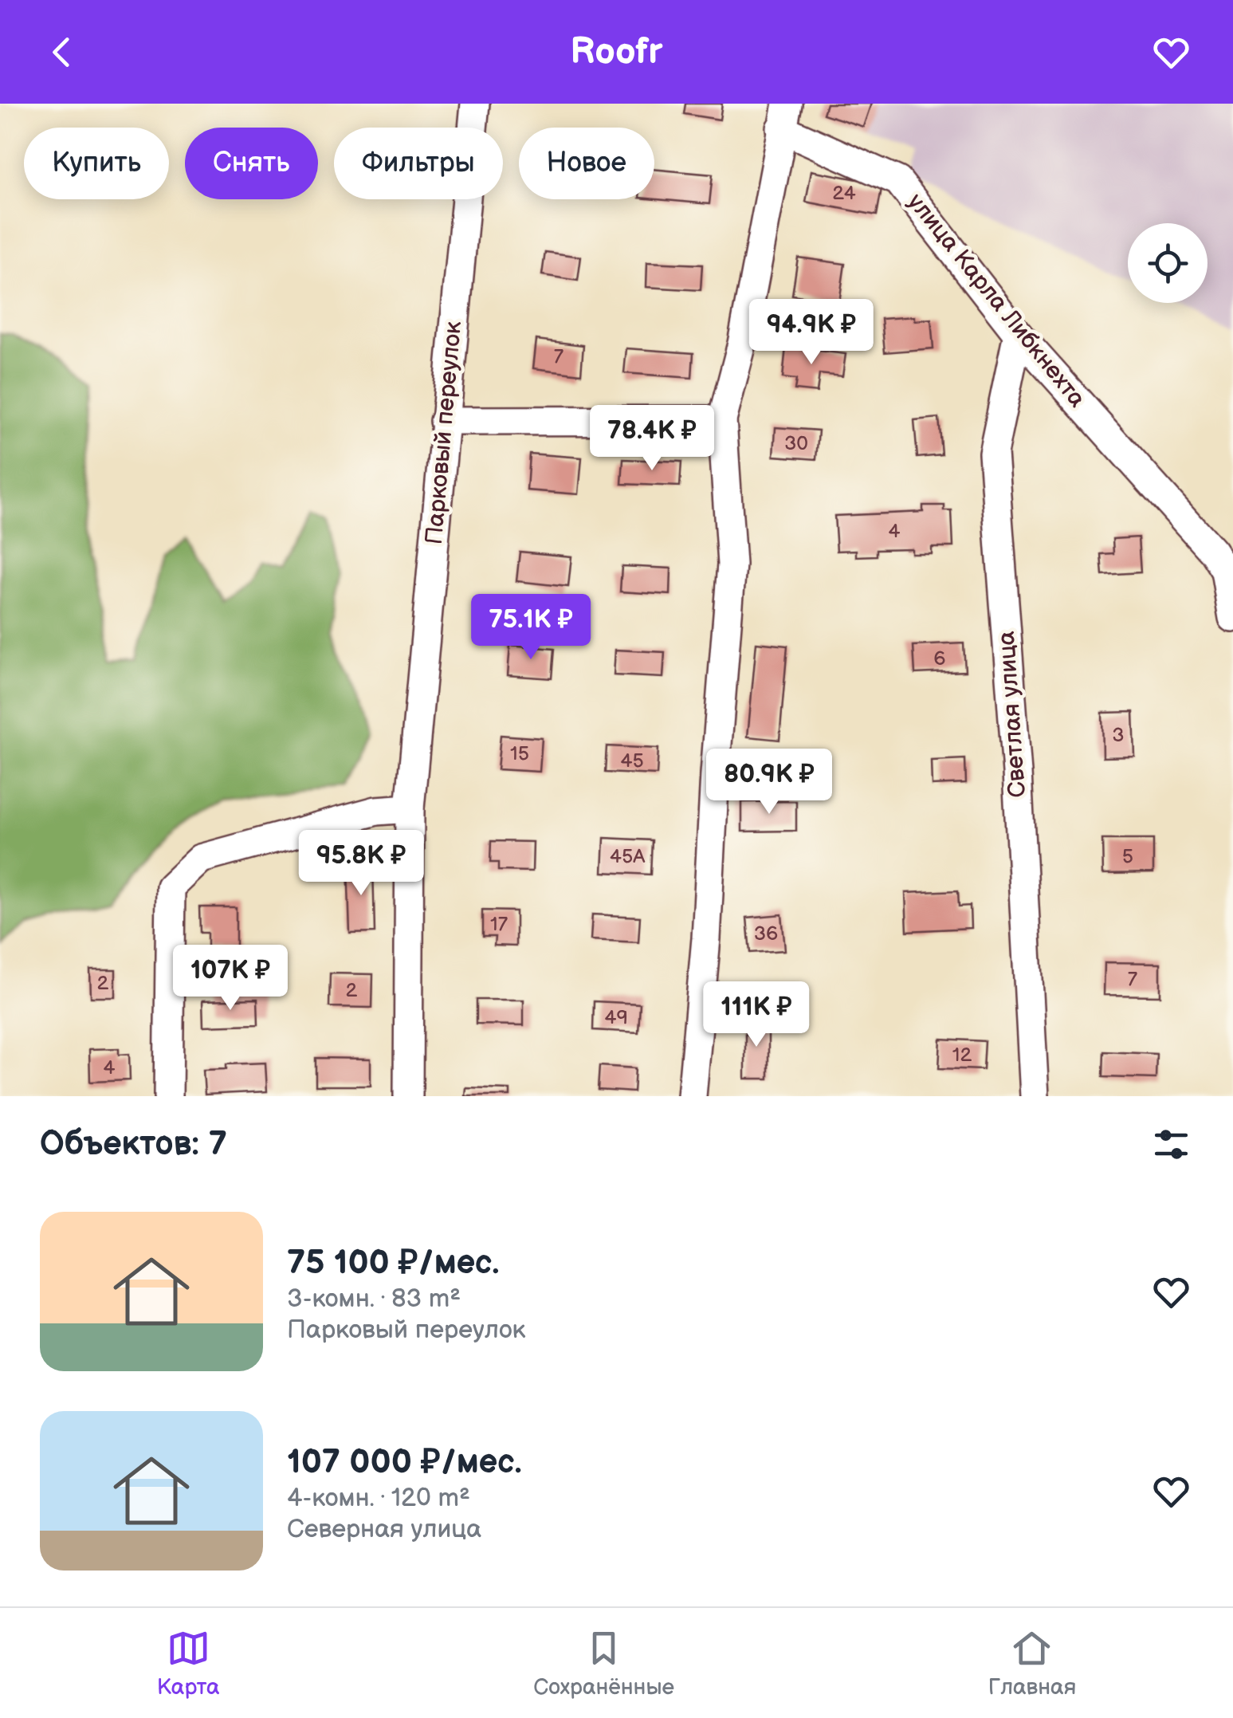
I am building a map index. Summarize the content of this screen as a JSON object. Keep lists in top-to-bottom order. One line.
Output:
{"streets":{"street":["улица Карла Либкнехта","Парковый переулок","Светлая улица"]},"crossings":[["улица Карла Либкнехта","Светлая улица"]],"house_numbers":["24","7","30","4","6","3","15","45","45А","5","17","36","7","2","2","49","12","4"],"page":{"header":"Roofr","chip":["Купить","Снять","Фильтры","Новое"],"price":["94.9K ₽","78.4K ₽","75.1K ₽","80.9K ₽","95.8K ₽","107K ₽","111K ₽"],"heading":"Объектов: 7","list":[{"name":"75 100 ₽/мес.","note":"3-комн. · 83 m² · Парковый переулок"},{"name":"107 000 ₽/мес.","note":"4-комн. · 120 m² · Северная улица"}],"tabs":["Карта","Сохранённые","Главная"]}}
